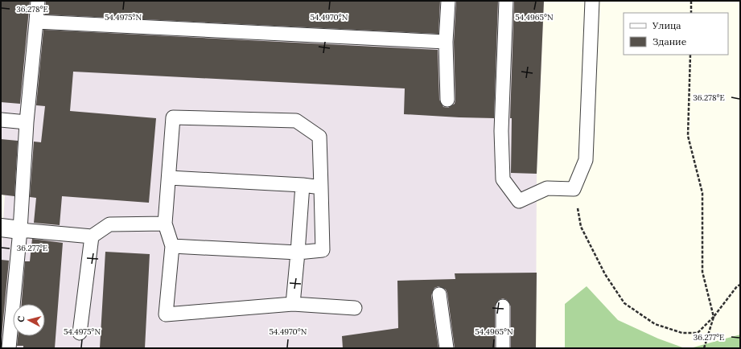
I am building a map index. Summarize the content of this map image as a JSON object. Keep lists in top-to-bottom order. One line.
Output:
{"legend":["Улица","Здание"],"north":"left","coordinates":["36.278°E","54.4975°N","54.4970°N","54.4965°N","36.277°E"]}
